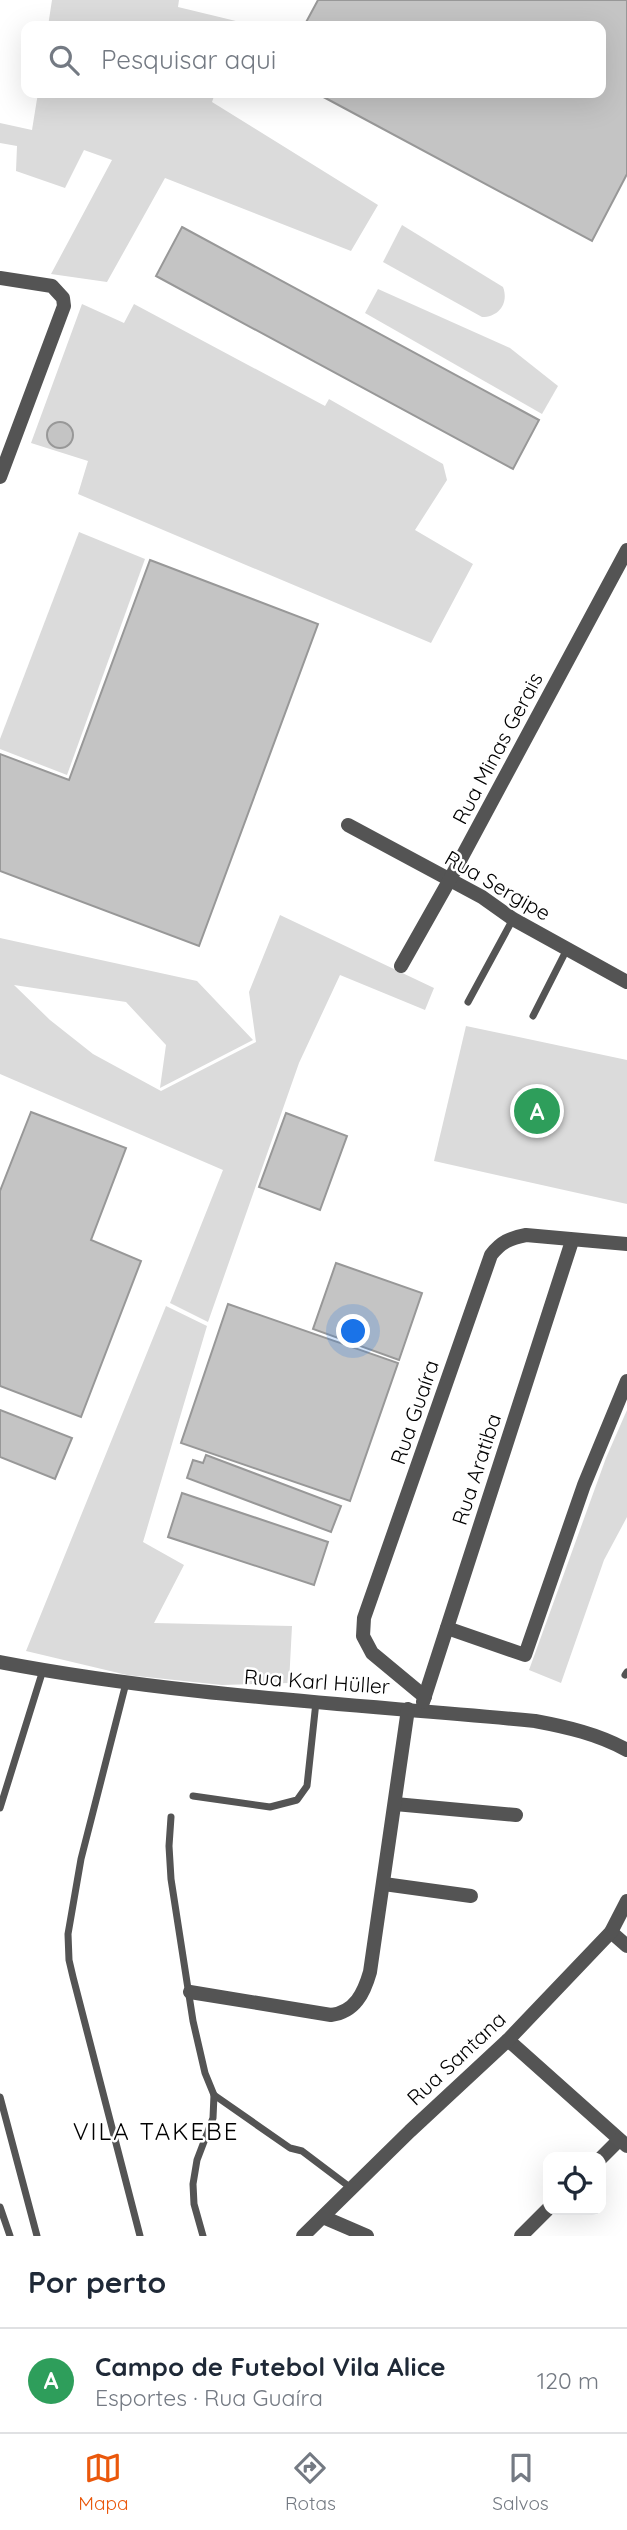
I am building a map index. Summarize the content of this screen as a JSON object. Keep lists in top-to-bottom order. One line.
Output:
{"streets":{"street":["Rua Minas Gerais","Rua Sergipe","Rua Guaíra","Rua Aratiba","Rua Karl Hüller","Rua Santana"]},"crossings":[["Rua Minas Gerais","Rua Sergipe"],["Rua Guaíra","Rua Aratiba"],["Rua Guaíra","Rua Karl Hüller"],["Rua Aratiba","Rua Karl Hüller"]],"districts":["VILA TAKEBE"],"page":{"search":"Pesquisar aqui","pins":"A","heading":"Por perto","list":[{"mark":"A","name":"Campo de Futebol Vila Alice","note":"Esportes · Rua Guaíra","value":"120 m"}],"nav":["Mapa","Rotas","Salvos"]}}
